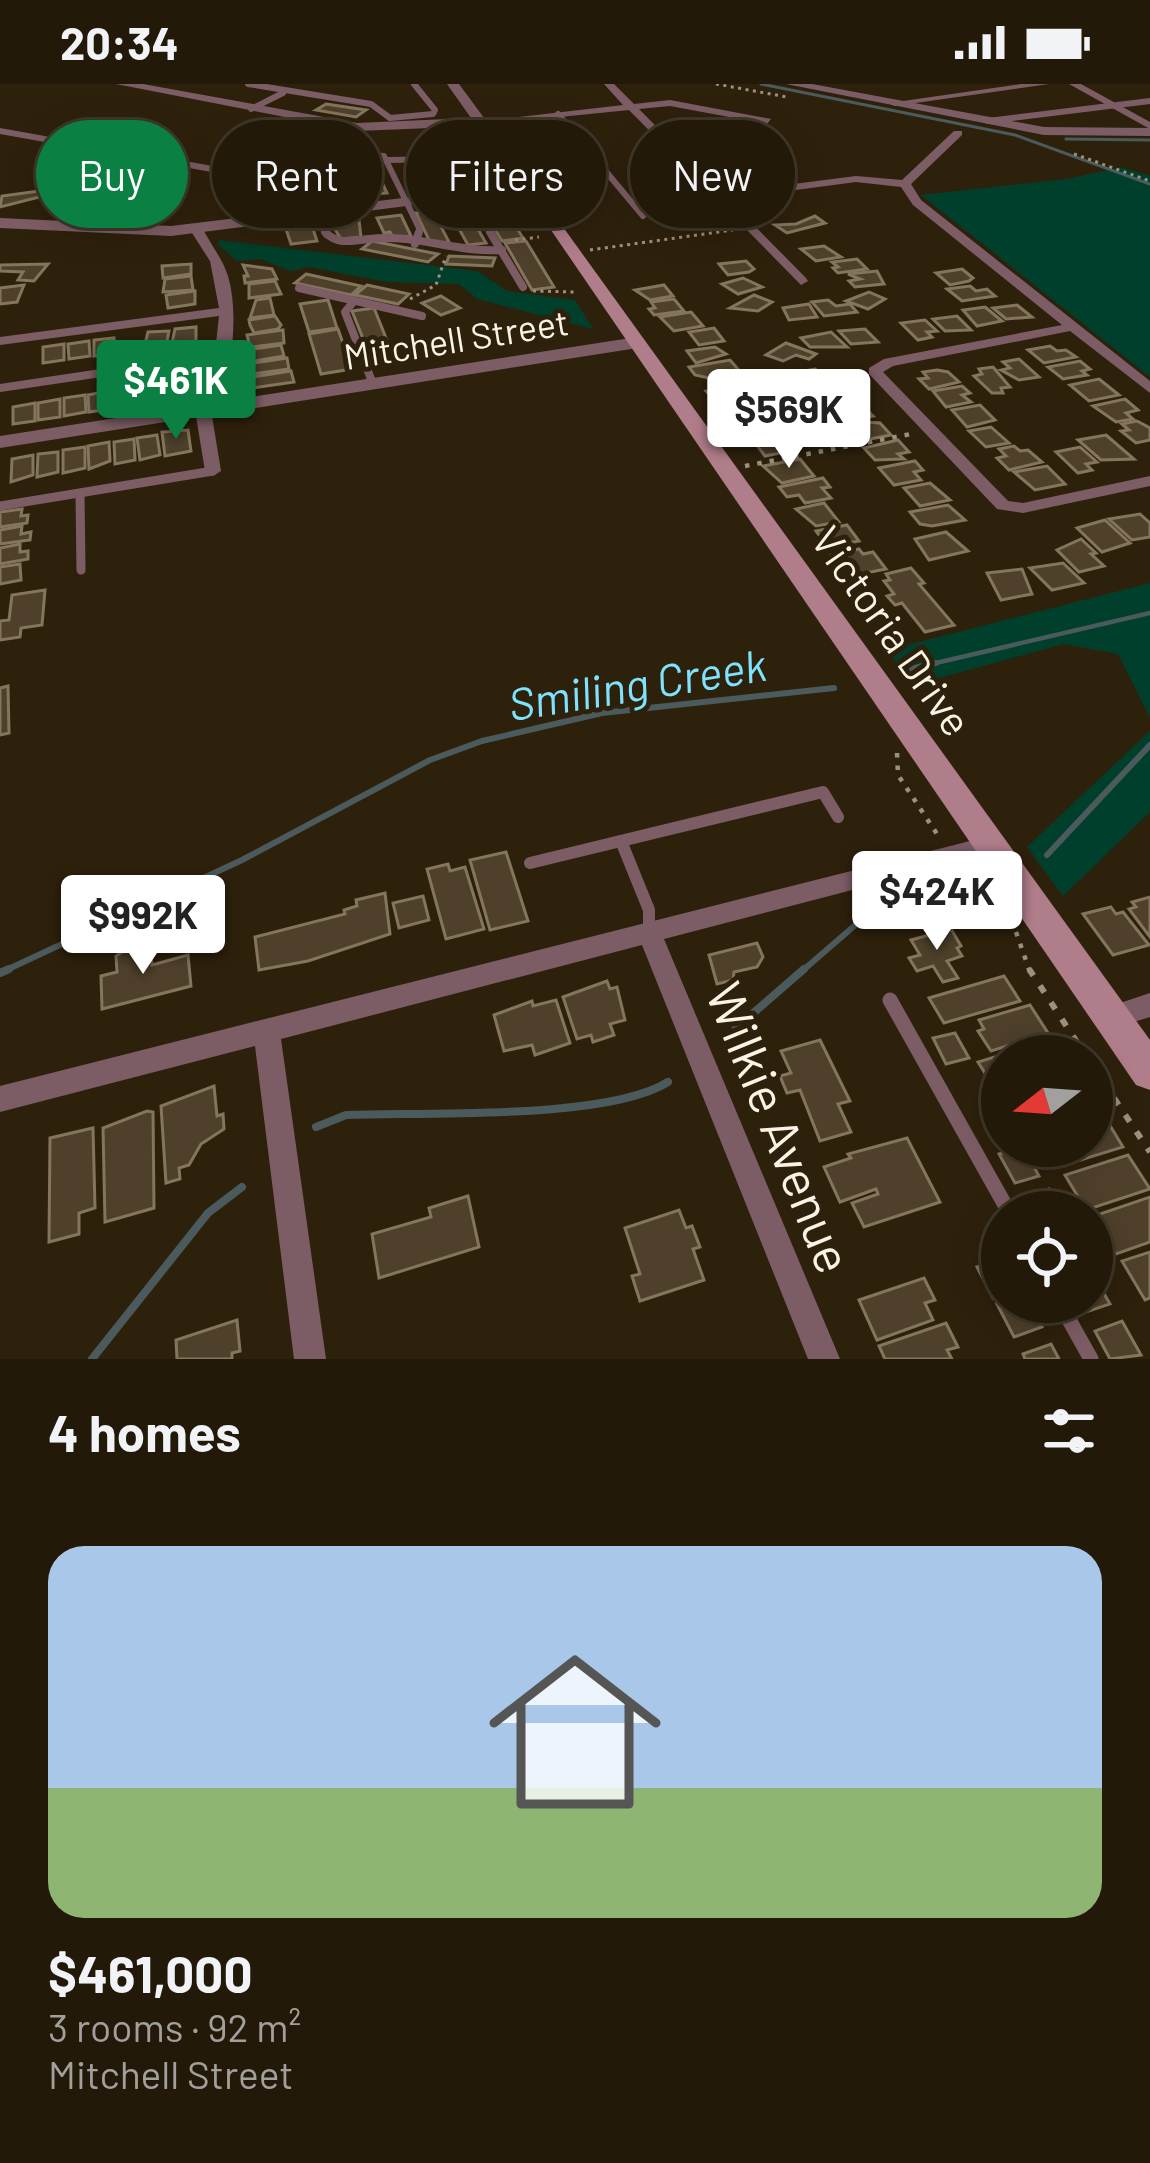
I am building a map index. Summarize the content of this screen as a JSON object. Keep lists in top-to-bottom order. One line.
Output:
{"streets":{"main road":["Victoria Drive"],"street":["Mitchell Street","Wilkie Avenue"]},"crossings":[["Mitchell Street","Victoria Drive"]],"water":["Smiling Creek"],"north":"left","page":{"status":"20:34","chip":["Buy","Rent","Filters","New"],"price":["$461K","$569K","$424K","$992K"],"heading":"4 homes","list":[{"name":"$461,000","note":"3 rooms · 92 m² · Mitchell Street"}]}}
